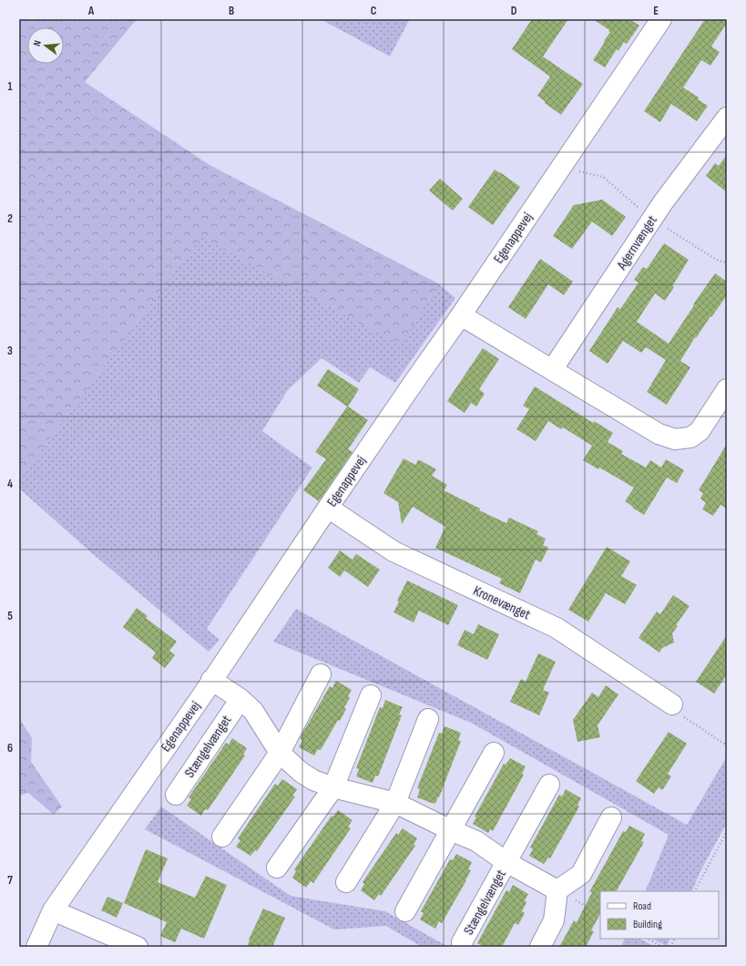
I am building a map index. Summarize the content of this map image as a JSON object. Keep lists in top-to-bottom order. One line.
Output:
{"streets":{"street":["Egenappevej","Agernvænget","Kronevænget","Stængelvænget"]},"crossings":[["Egenappevej","Kronevænget"],["Egenappevej","Stængelvænget"]],"legend":["Road","Building"],"north":"left","grid":{"columns":["A","B","C","D","E"],"rows":["1","2","3","4","5","6","7"]}}
